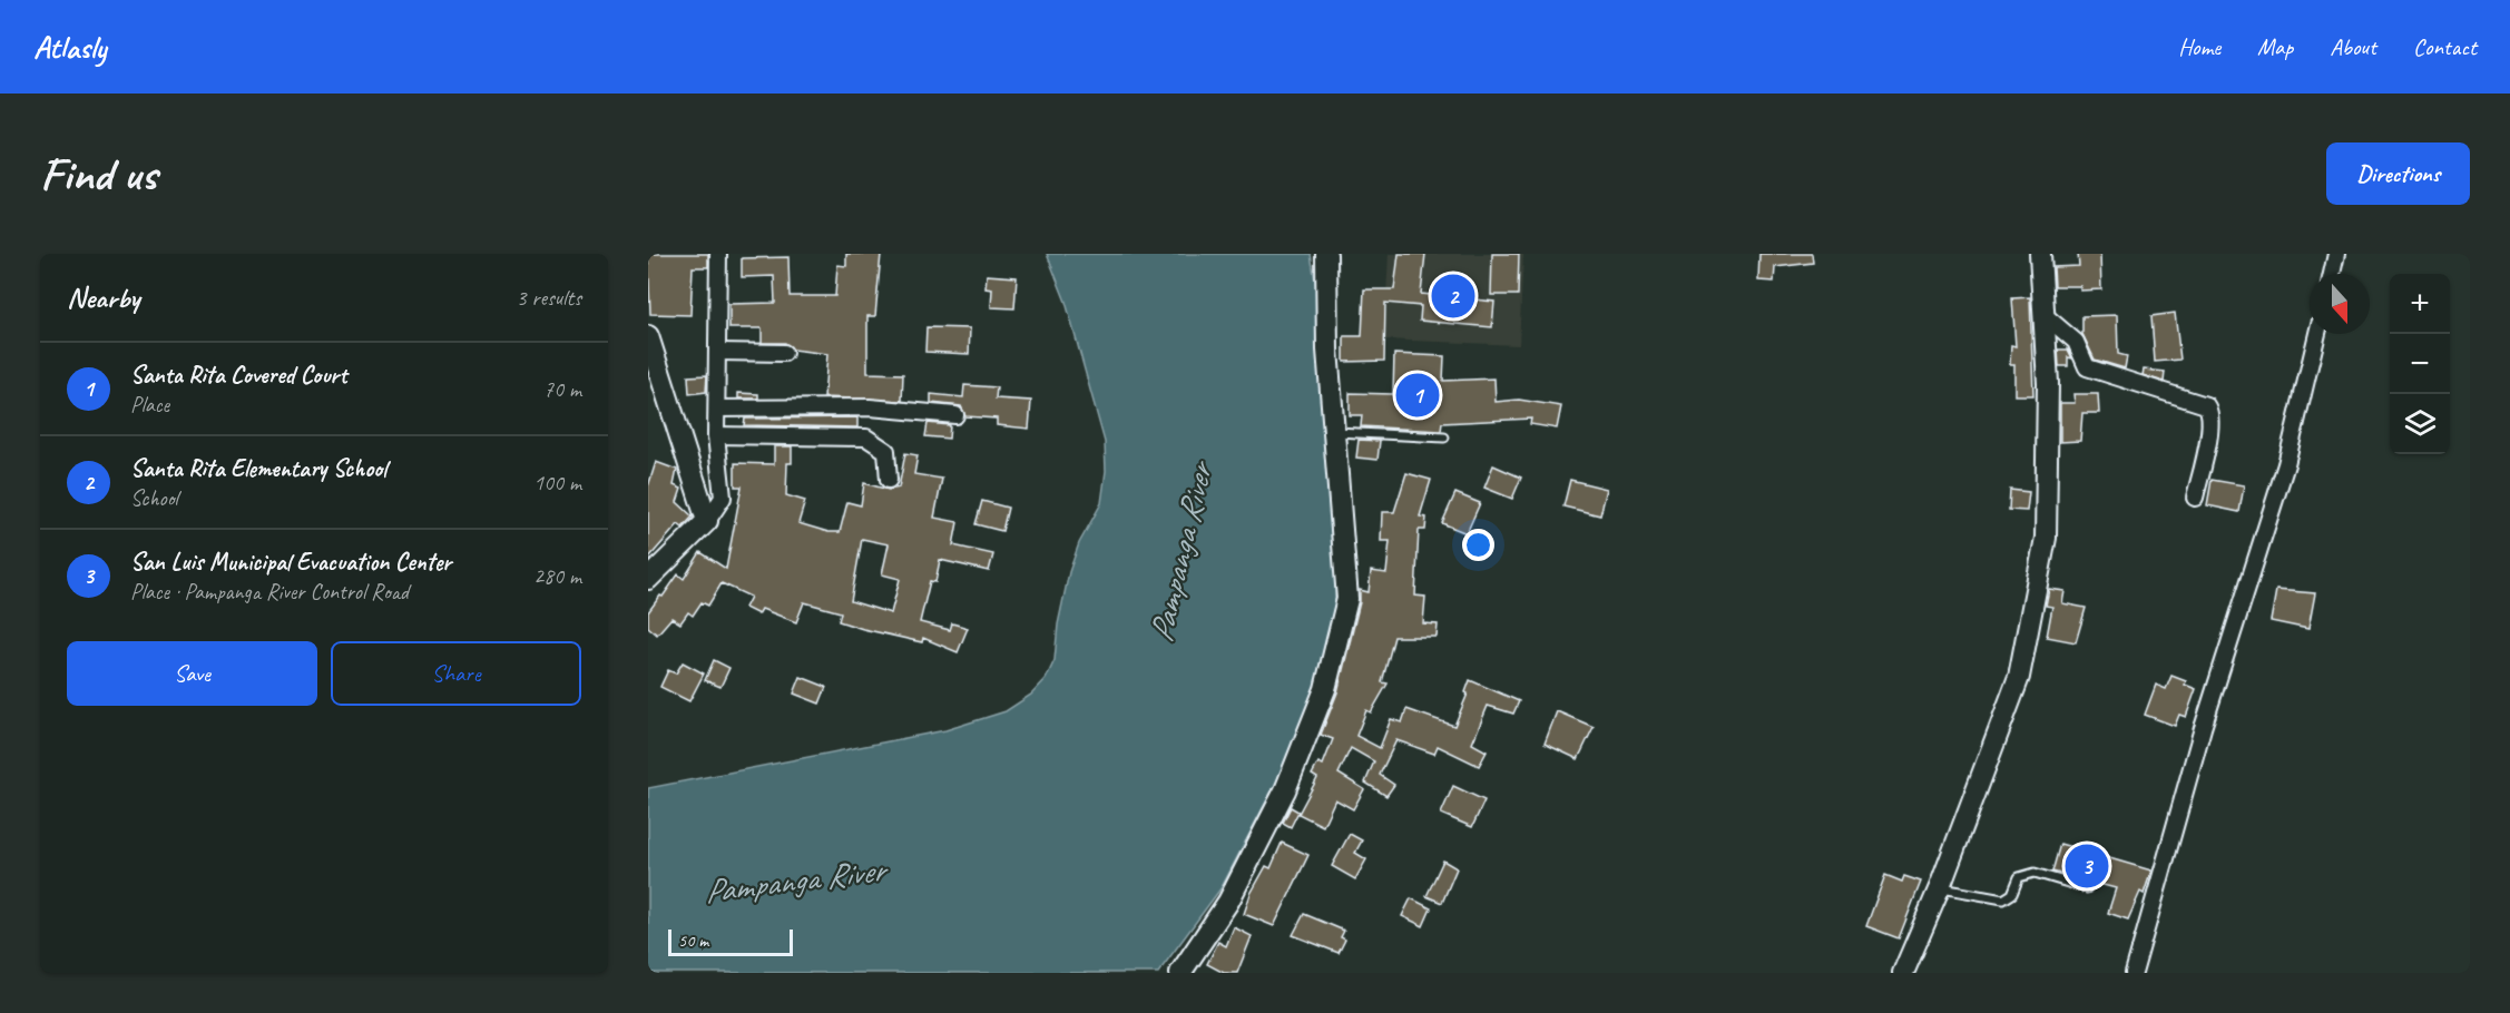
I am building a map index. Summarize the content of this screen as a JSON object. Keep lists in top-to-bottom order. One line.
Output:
{"water":["Pampanga River"],"scale_bar":"50 m","north":"bottom","page":{"header":"Atlasly","nav":["Home","Map","About","Contact"],"buttons":["Directions",["Save","Share"]],"title":"Find us","heading":["Nearby","3 results"],"pins":["2","1","3"],"map_buttons":["+","−"],"list":[{"mark":"1","name":"Santa Rita Covered Court","note":"Place","value":"70 m"},{"mark":"2","name":"Santa Rita Elementary School","note":"School","value":"100 m"},{"mark":"3","name":"San Luis Municipal Evacuation Center","note":"Place · Pampanga River Control Road","value":"280 m"}],"scale":"50 m"}}
